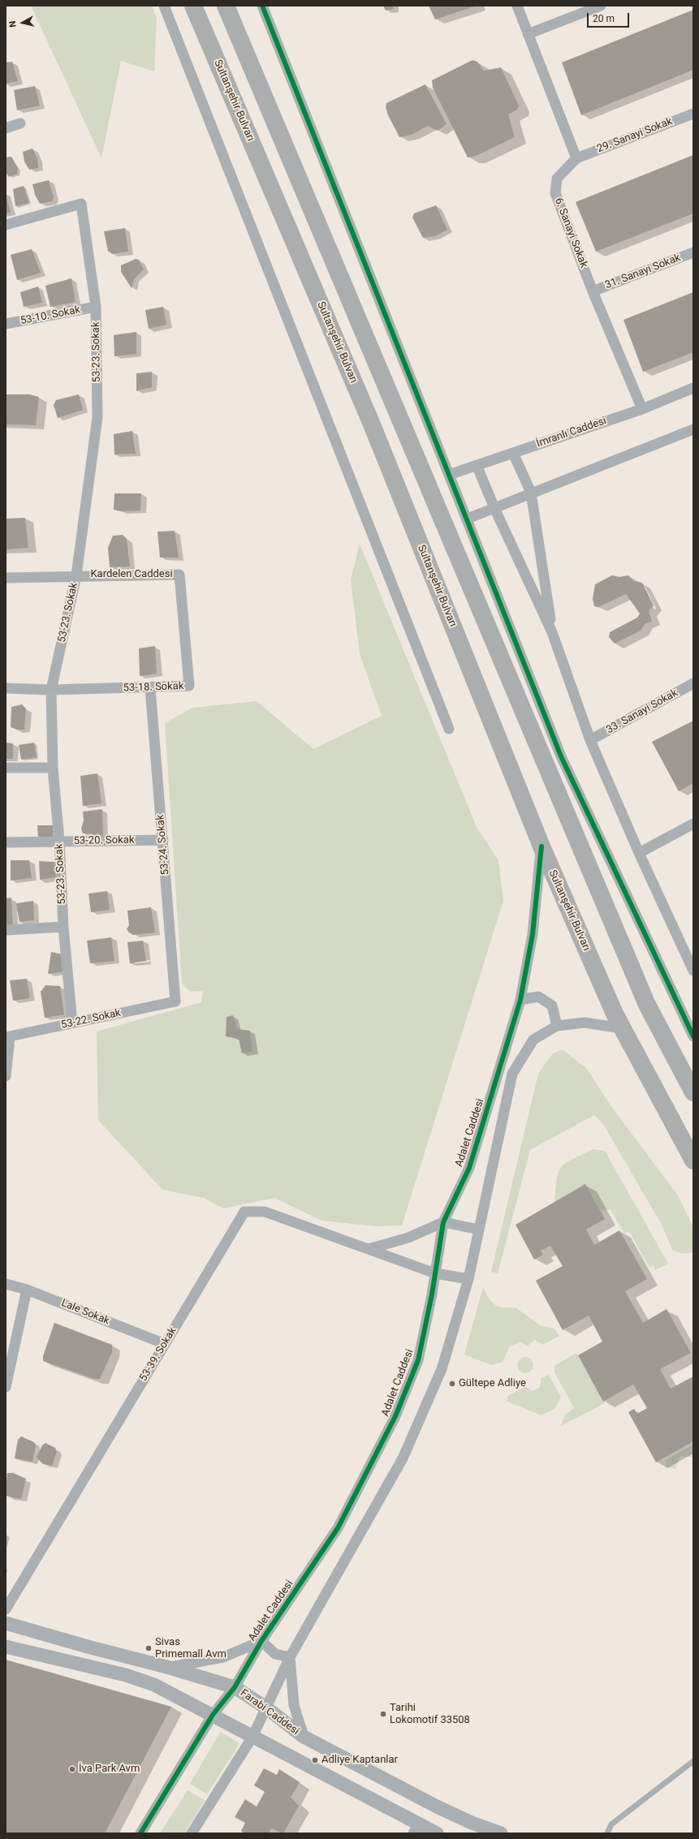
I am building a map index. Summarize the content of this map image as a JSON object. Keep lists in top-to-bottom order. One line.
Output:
{"streets":{"highway":["Sultanşehir Bulvarı"],"street":["29. Sanayi Sokak","6. Sanayi Sokak","31. Sanayi Sokak","53-10. Sokak","53-23. Sokak","İmranlı Caddesi","Kardelen Caddesi","53-18. Sokak","33. Sanayi Sokak","53-20. Sokak","53-24. Sokak","53-22. Sokak","Adalet Caddesi","Lale Sokak","53-39. Sokak","Farabi Caddesi"]},"crossings":[["Sultanşehir Bulvarı","Adalet Caddesi"],["29. Sanayi Sokak","6. Sanayi Sokak"],["6. Sanayi Sokak","31. Sanayi Sokak"],["6. Sanayi Sokak","İmranlı Caddesi"],["53-10. Sokak","53-23. Sokak"],["53-23. Sokak","Kardelen Caddesi"],["53-23. Sokak","53-18. Sokak"],["53-23. Sokak","53-20. Sokak"],["53-23. Sokak","53-22. Sokak"],["Kardelen Caddesi","53-18. Sokak"],["53-18. Sokak","53-24. Sokak"],["53-20. Sokak","53-24. Sokak"],["53-24. Sokak","53-22. Sokak"],["Adalet Caddesi","53-39. Sokak"],["Adalet Caddesi","Farabi Caddesi"],["Lale Sokak","53-39. Sokak"]],"places":["Gültepe Adliye","Sivas Primemall Avm","Tarihi Lokomotif 33508","Adliye Kaptanlar","İva Park Avm"],"scale_bar":"20 m","north":"left"}
